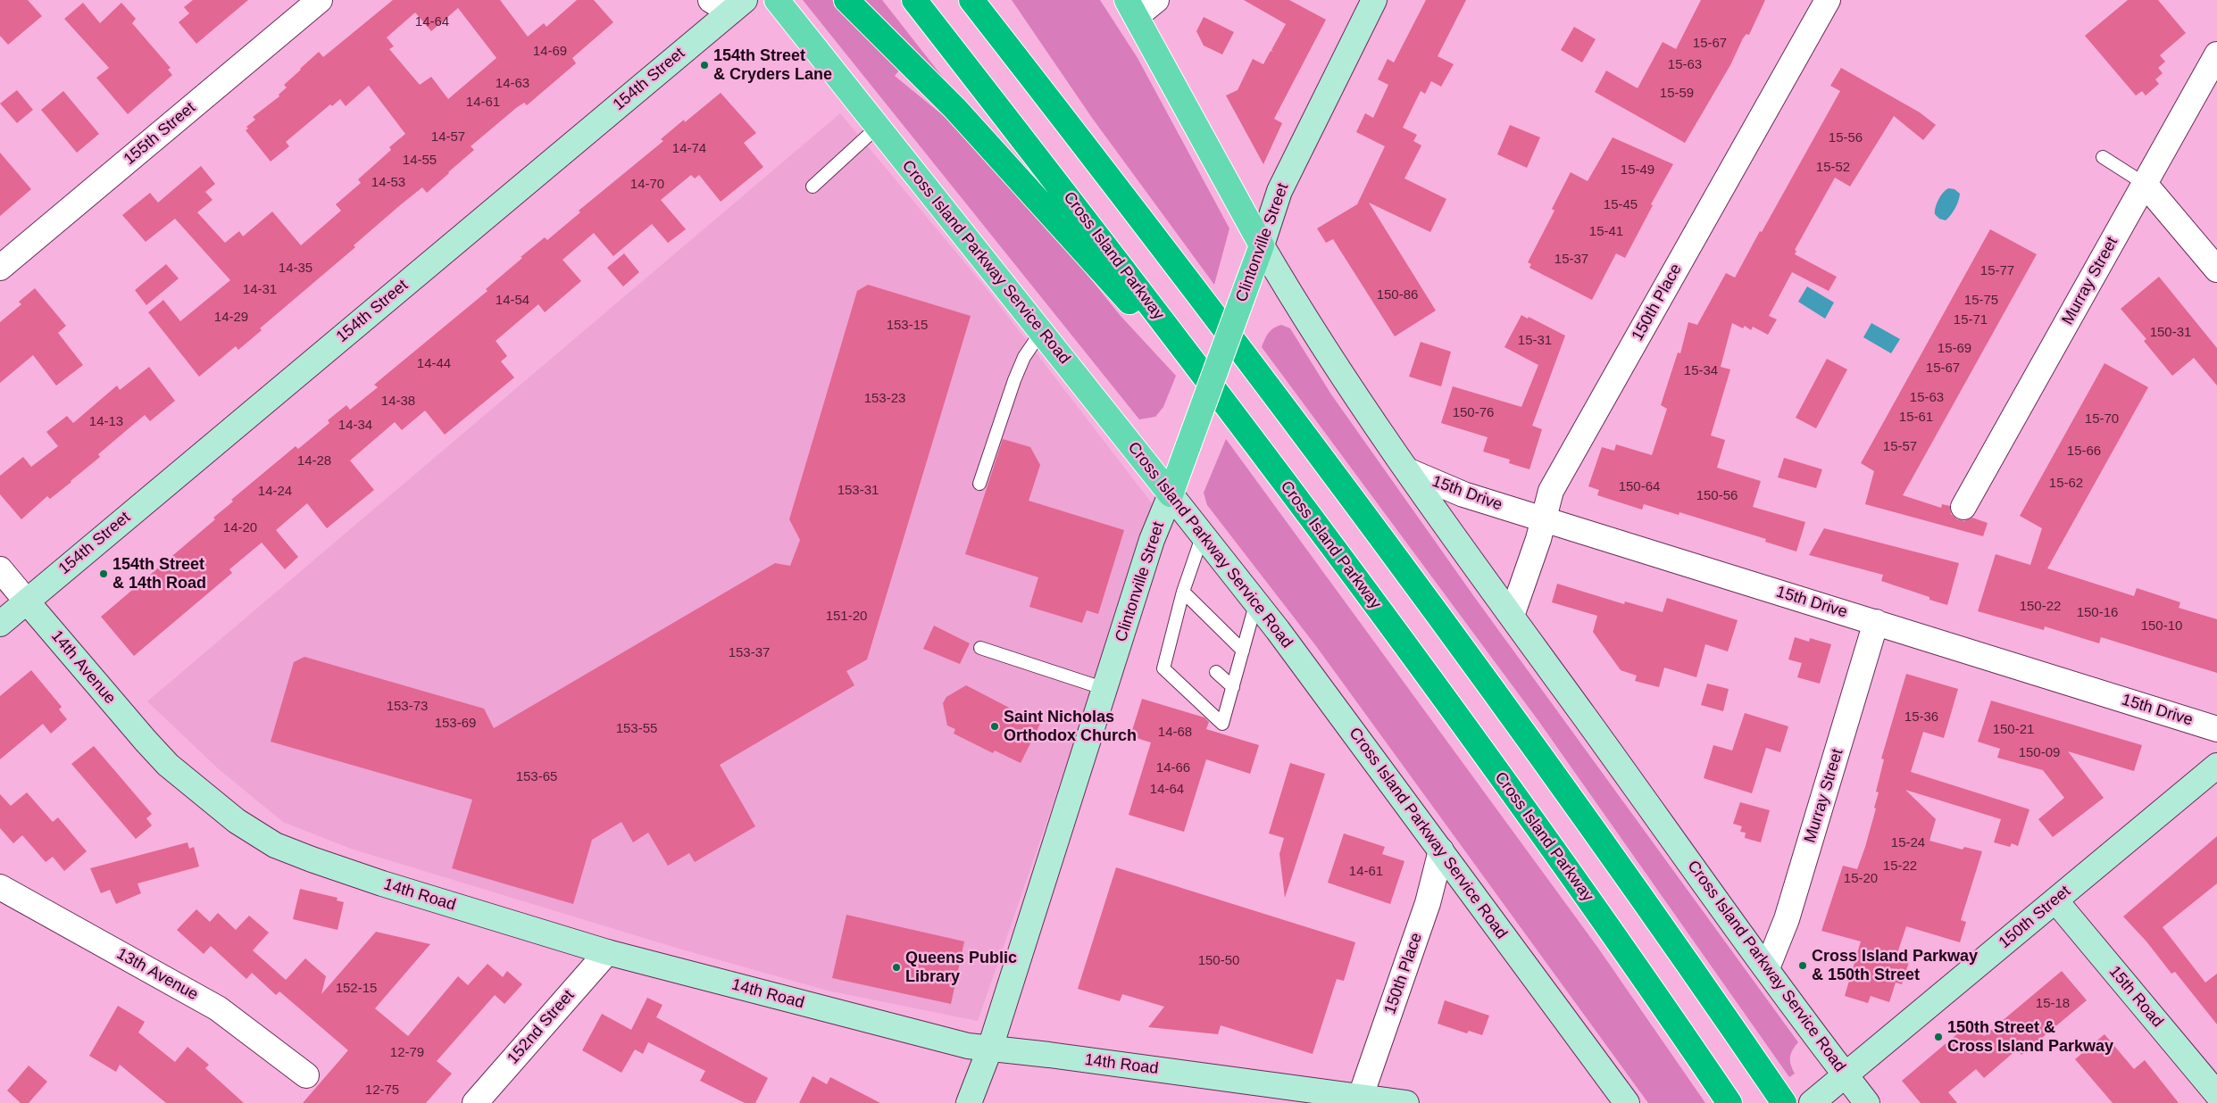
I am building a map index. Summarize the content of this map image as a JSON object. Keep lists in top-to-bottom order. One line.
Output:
{"streets":{"highway":["Cross Island Parkway"],"main road":["Clintonville Street","Cross Island Parkway Service Road"],"street":["154th Street","155th Street","Murray Street","150th Place","15th Drive","14th Avenue","14th Road","150th Street","13th Avenue","15th Road","152nd Street"]},"crossings":[["154th Street","14th Avenue"],["Clintonville Street","Cross Island Parkway Service Road"],["Clintonville Street","14th Road"],["Cross Island Parkway Service Road","Murray Street"],["Cross Island Parkway Service Road","150th Place"],["Cross Island Parkway Service Road","15th Drive"],["Cross Island Parkway Service Road","150th Street"],["Murray Street","15th Drive"],["150th Place","15th Drive"],["150th Place","14th Road"],["14th Avenue","14th Road"],["14th Road","152nd Street"],["150th Street","15th Road"]],"places":["154th Street & Cryders Lane","154th Street & 14th Road","Saint Nicholas Orthodox Church","Cross Island Parkway & 150th Street","Queens Public Library","150th Street & Cross Island Parkway"],"house_numbers":["14-64","15-67","14-69","15-63","14-63","15-59","14-61","14-57","15-56","14-74","14-55","15-52","15-49","14-53","14-70","15-45","15-41","15-37","14-35","15-77","14-31","150-86","14-54","15-75","14-29","15-71","153-15","150-31","15-31","15-69","14-44","15-67","15-34","15-63","153-23","14-38","150-76","15-61","15-70","14-13","14-34","15-57","15-66","14-28","15-62","150-64","153-31","14-24","150-56","14-20","150-22","150-16","151-20","150-10","153-37","153-73","15-36","153-69","153-55","150-21","14-68","150-09","14-66","153-65","14-64","15-24","15-22","14-61","15-20","150-50","152-15","15-18","12-79","12-75"]}
